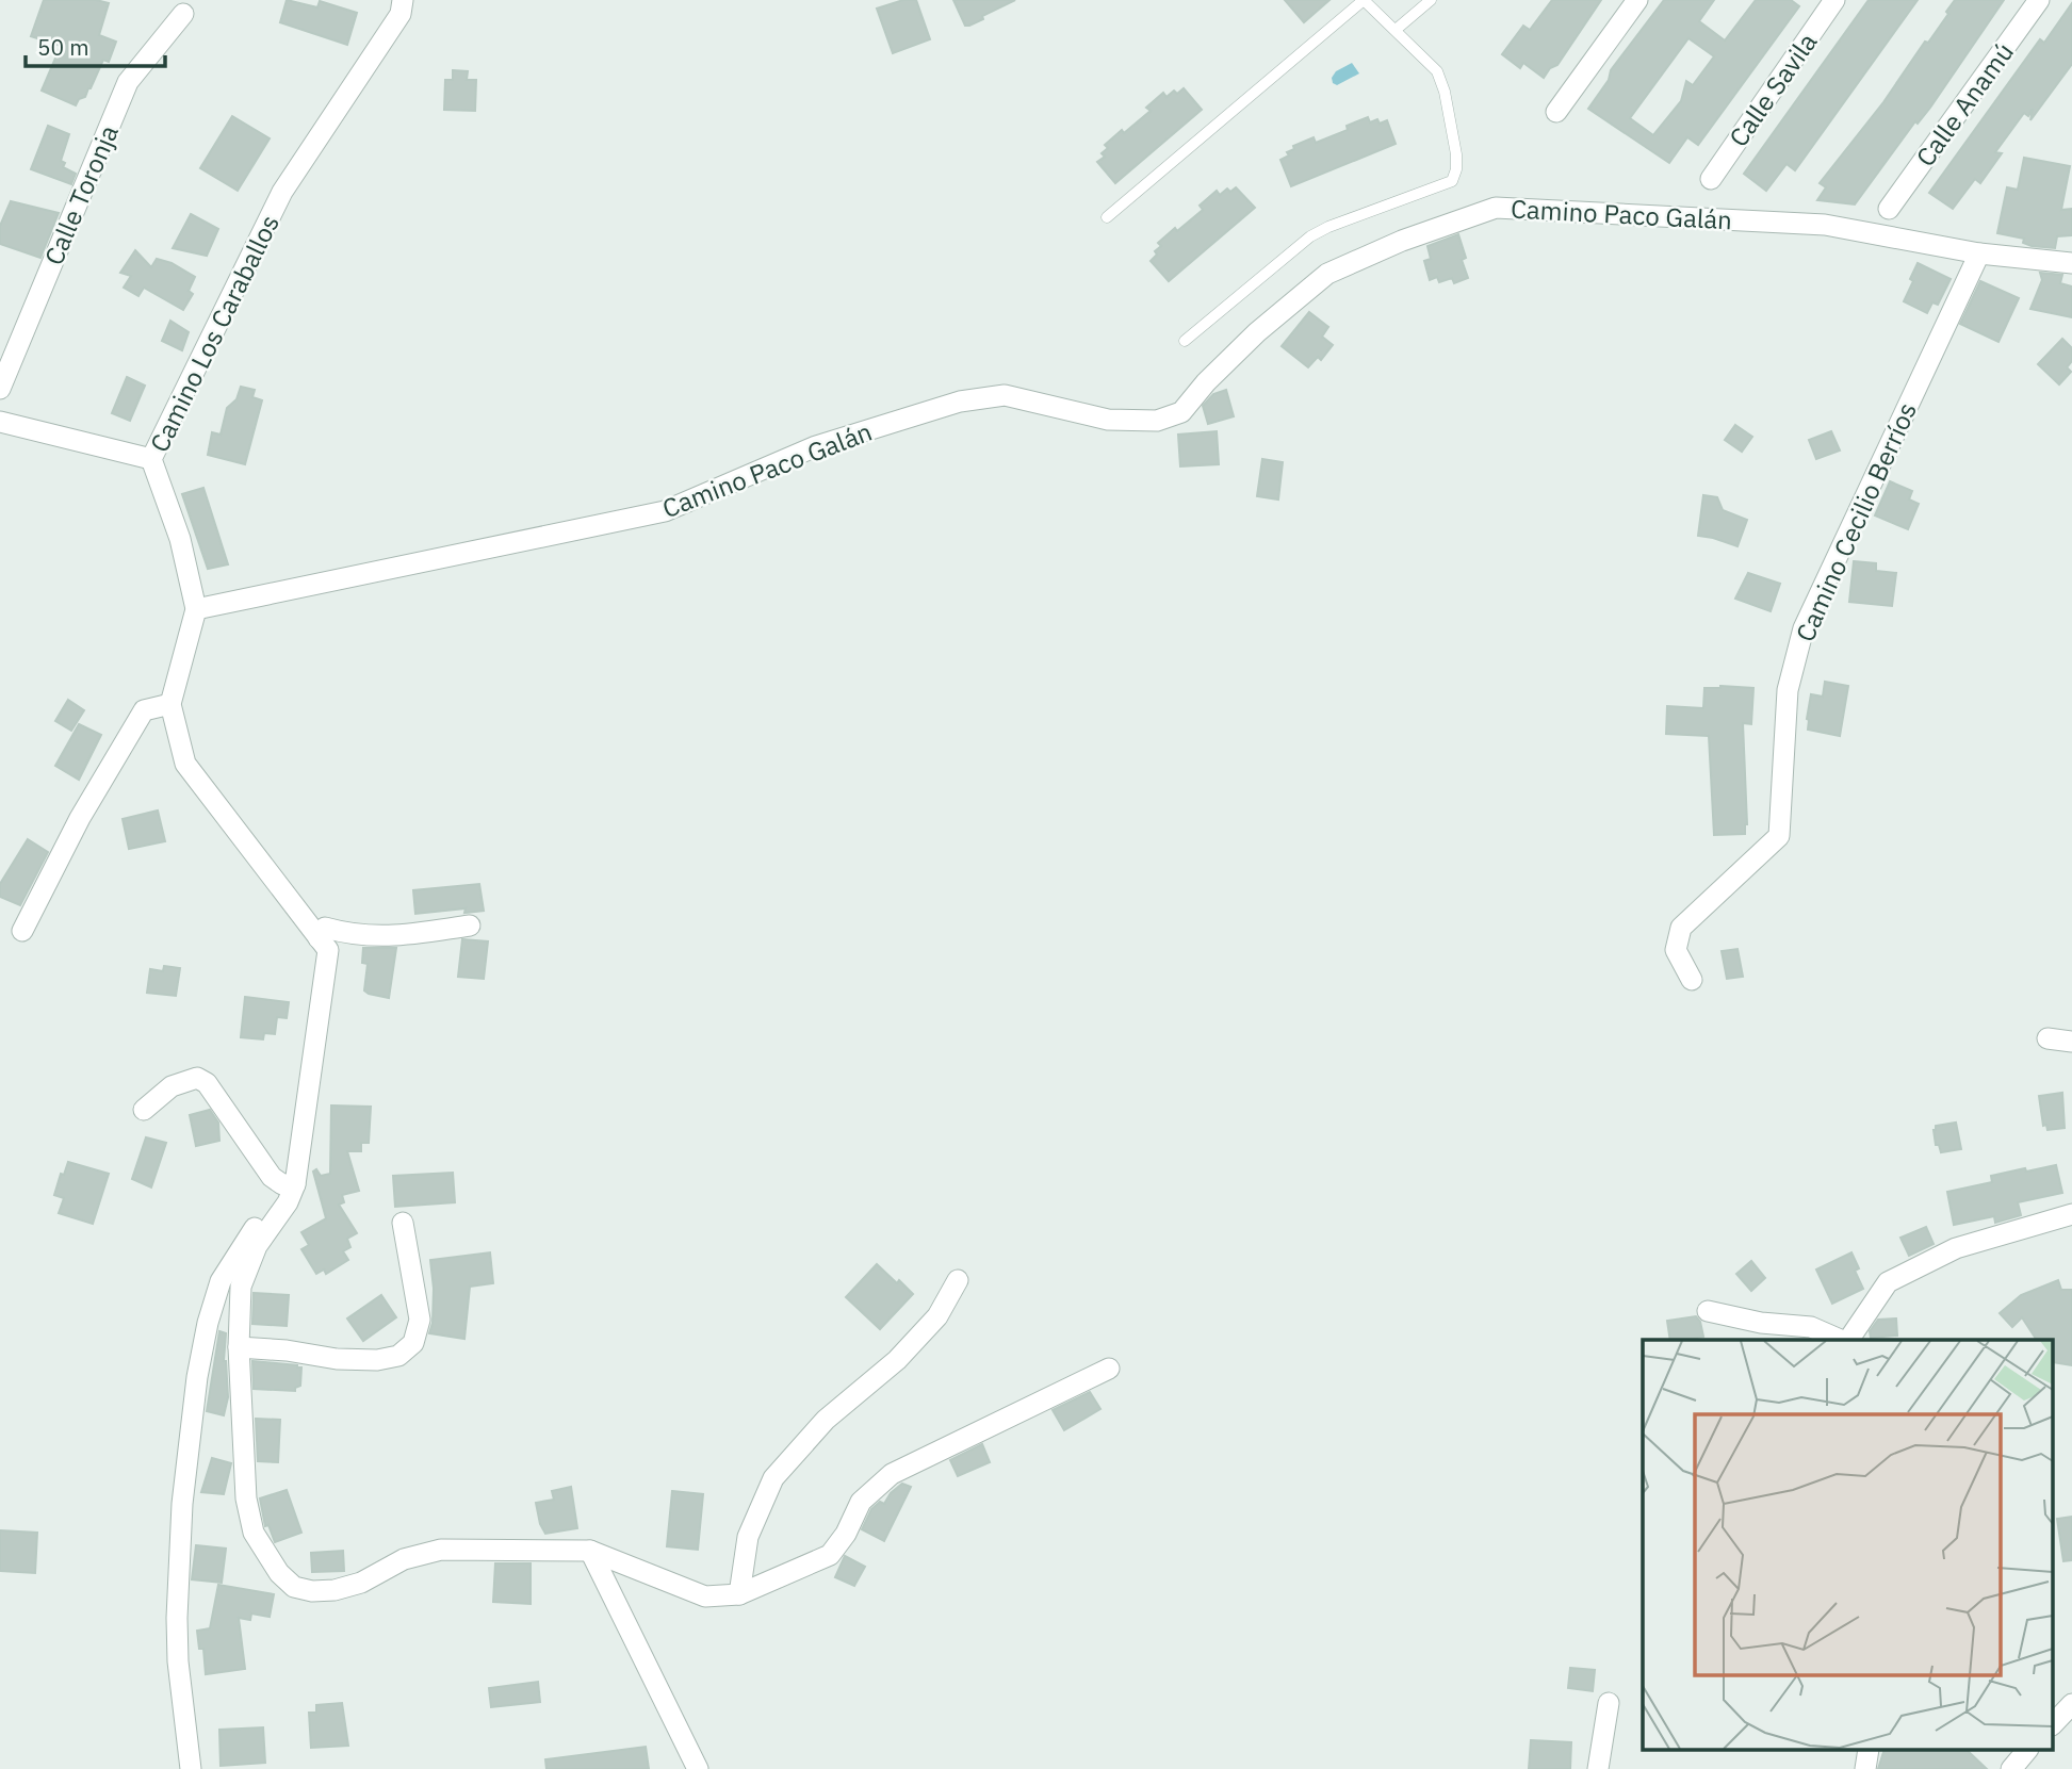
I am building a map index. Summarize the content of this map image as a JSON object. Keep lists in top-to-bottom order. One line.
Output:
{"streets":{"street":["Calle Savila","Calle Anamú","Calle Toronja","Camino Paco Galán","Camino Los Caraballos","Camino Cecilio Berríos"]},"crossings":[["Camino Paco Galán","Camino Los Caraballos"],["Camino Paco Galán","Camino Cecilio Berríos"]],"scale_bar":"50 m"}
